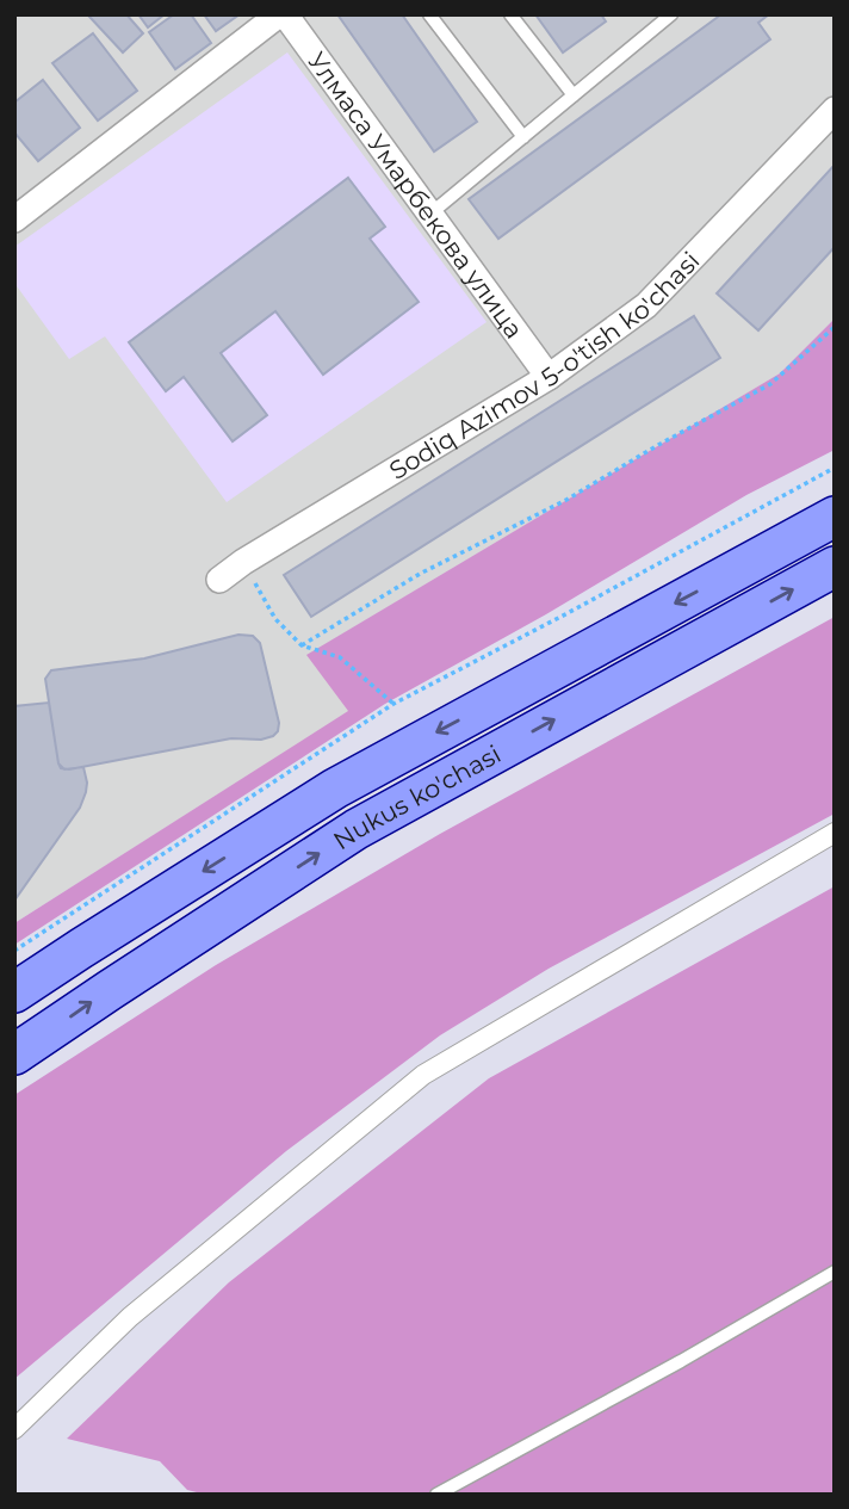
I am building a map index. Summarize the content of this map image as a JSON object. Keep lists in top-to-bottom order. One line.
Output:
{"streets":{"main road":["Nukus ko'chasi"],"street":["Улмаса Умарбекова улица","Sodiq Azimov 5-o'tish ko'chasi"]},"crossings":[["Улмаса Умарбекова улица","Sodiq Azimov 5-o'tish ko'chasi"]]}
